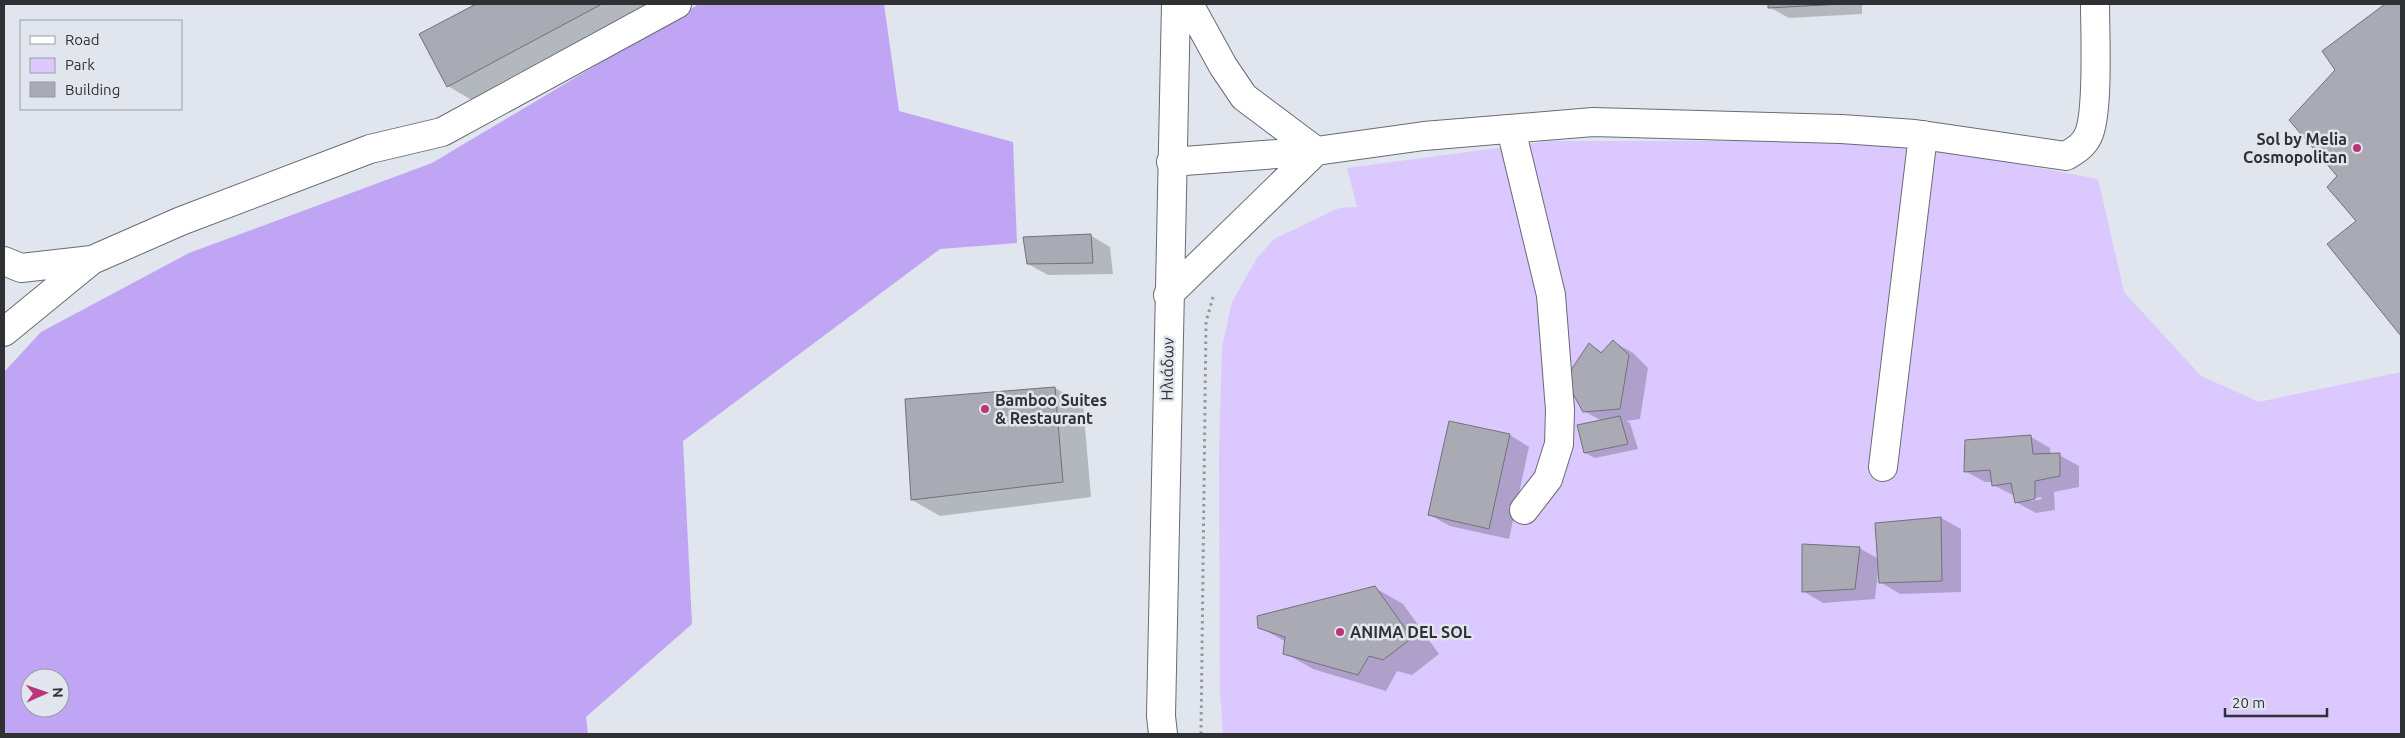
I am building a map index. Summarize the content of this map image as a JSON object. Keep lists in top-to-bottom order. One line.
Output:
{"streets":{"street":["Ηλιάδων"]},"places":["Sol by Melia Cosmopolitan","Bamboo Suites & Restaurant","ANIMA DEL SOL"],"legend":["Road","Park","Building"],"scale_bar":"20 m","north":"right"}
